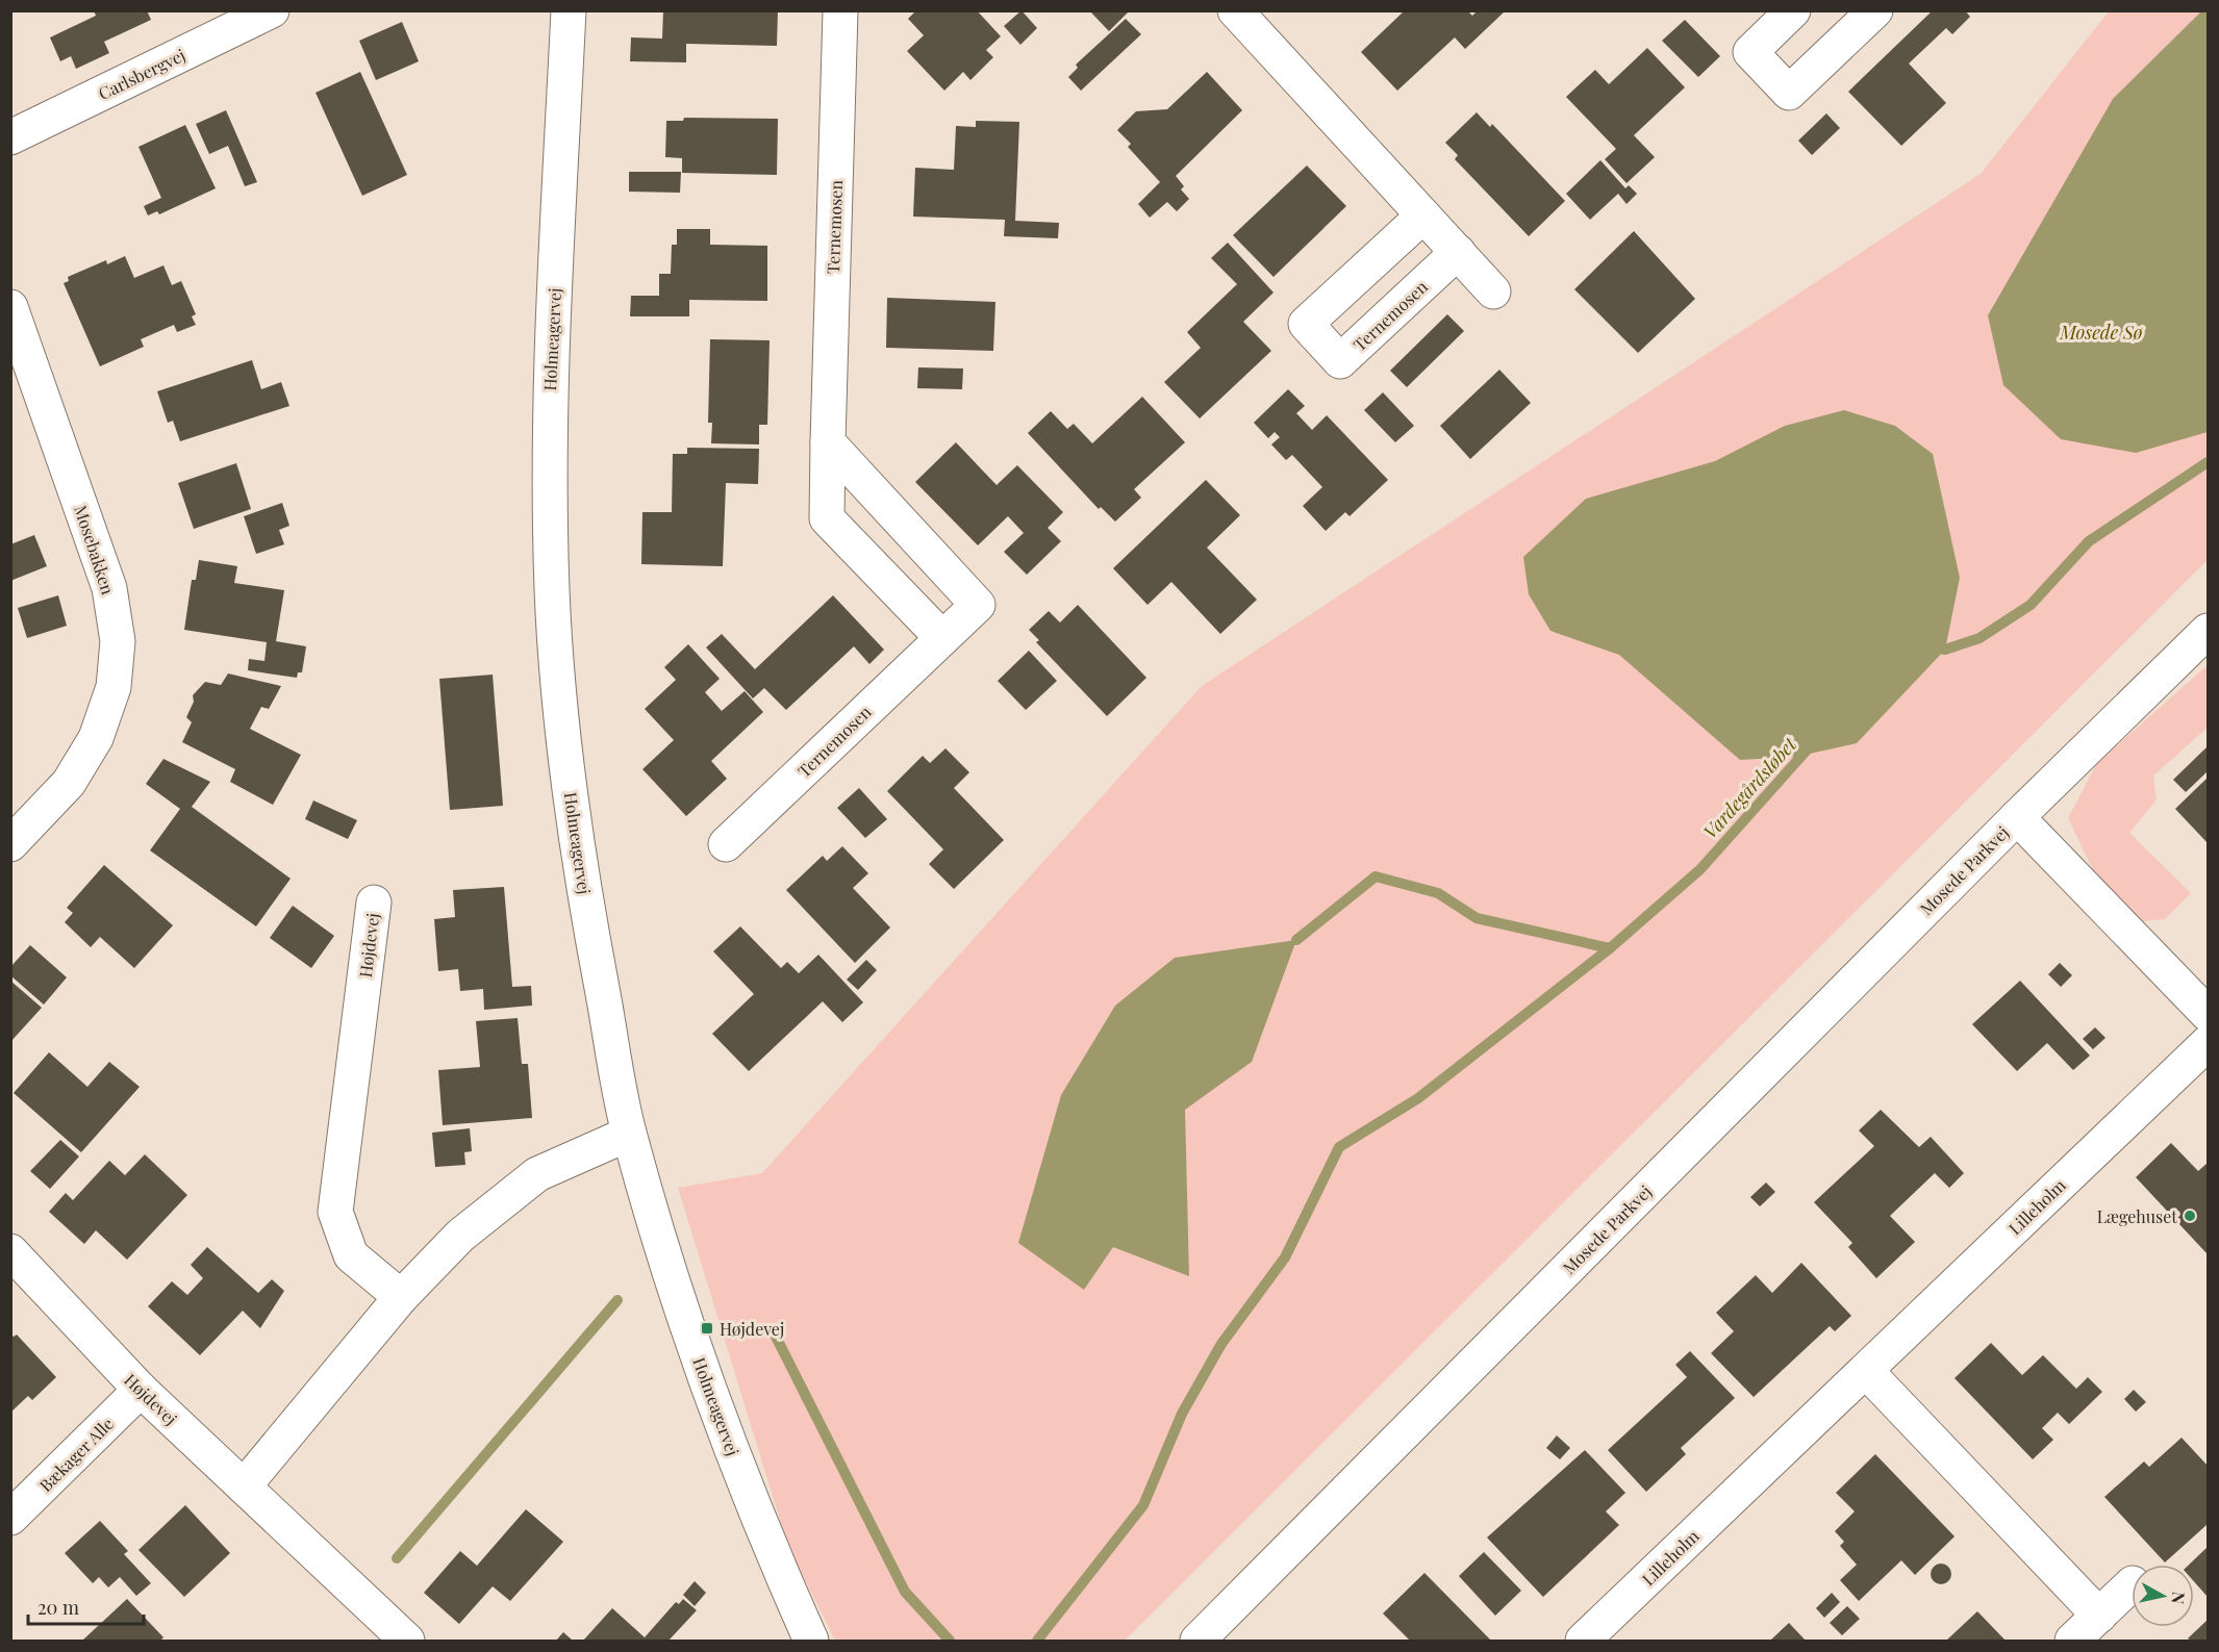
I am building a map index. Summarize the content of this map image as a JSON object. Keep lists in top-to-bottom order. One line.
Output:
{"streets":{"street":["Carlsbergvej","Ternemosen","Holmeagervej","Mosebakken","Mosede Parkvej","Højdevej","Lilleholm","Bækager Alle"]},"crossings":[["Højdevej","Bækager Alle"]],"water":["Mosede Sø","Vardegårdsløbet"],"places":{"other":["Lægehuset"],"transit":["Højdevej"]},"scale_bar":"20 m","north":"right"}
